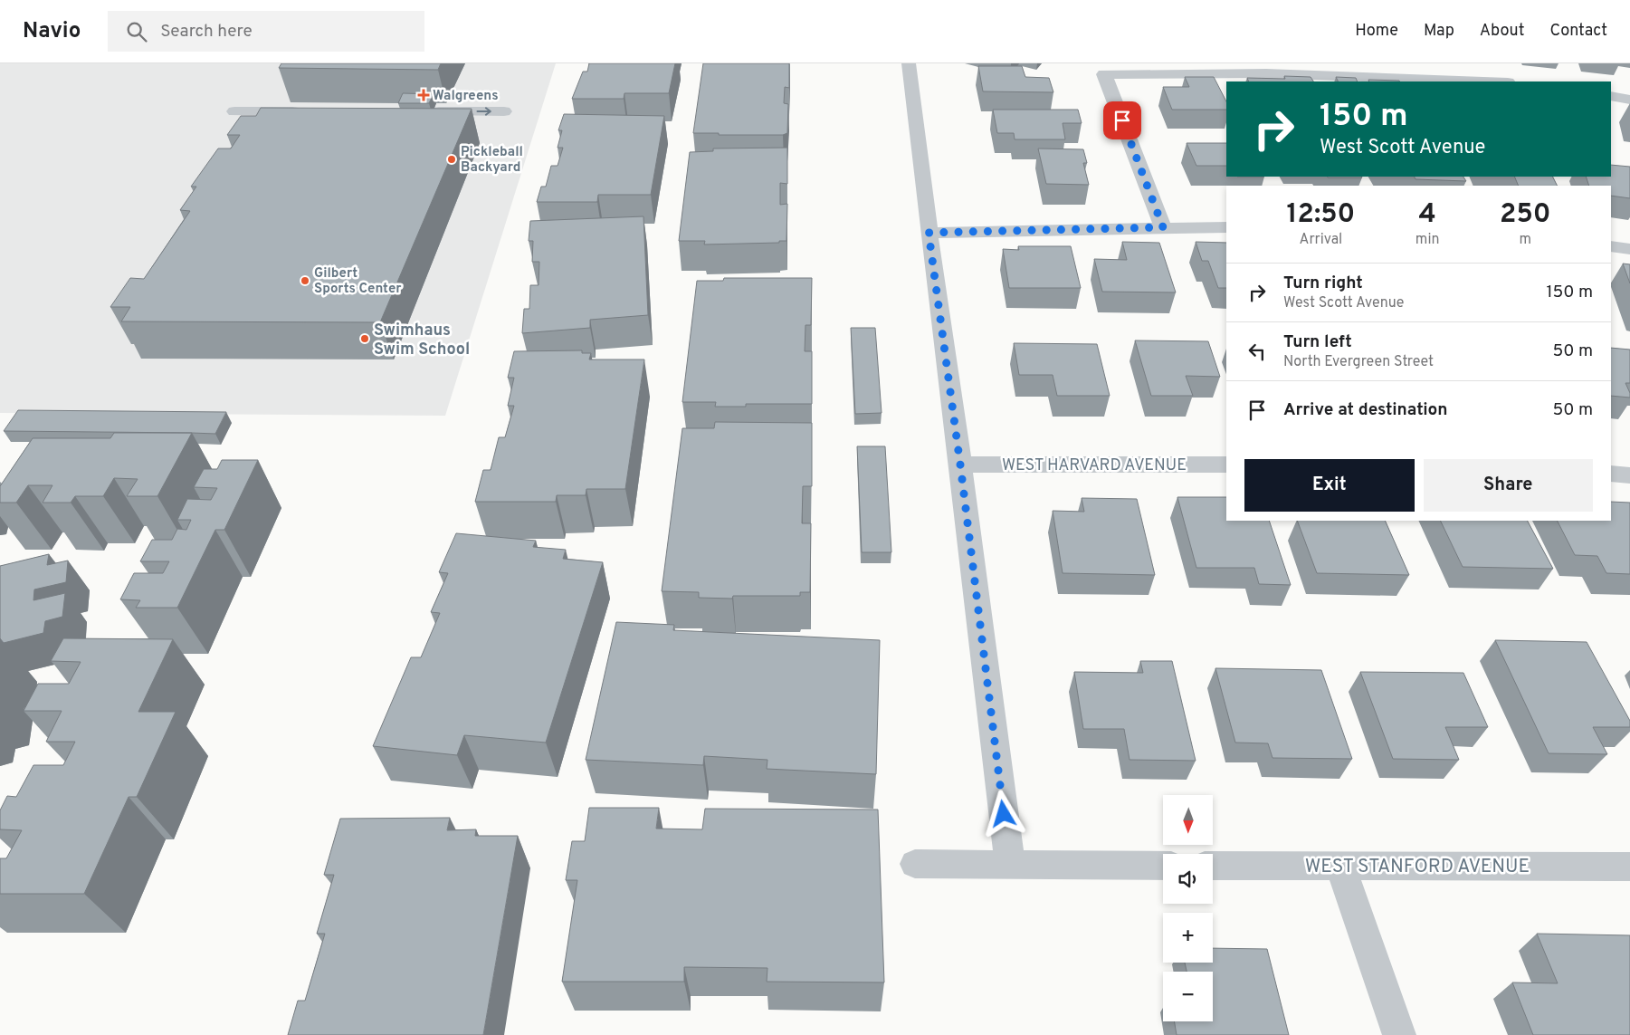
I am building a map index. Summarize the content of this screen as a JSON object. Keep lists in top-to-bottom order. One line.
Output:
{"streets":{"street":["WEST HARVARD AVENUE","WEST STANFORD AVENUE"]},"places":{"health":["Walgreens"],"other":["Pickleball Backyard","Gilbert Sports Center","Swimhaus Swim School"]},"north":"bottom","page":{"header":"Navio","search":"Search here","nav":["Home","Map","About","Contact"],"turn":["150 m","West Scott Avenue"],"eta":["12:50","Arrival","4","min","250","m"],"list":[{"name":"Turn right","note":"West Scott Avenue","value":"150 m"},{"name":"Turn left","note":"North Evergreen Street","value":"50 m"},{"name":"Arrive at destination","value":"50 m"}],"buttons":["Exit","Share"],"map_buttons":["+","−"]}}
